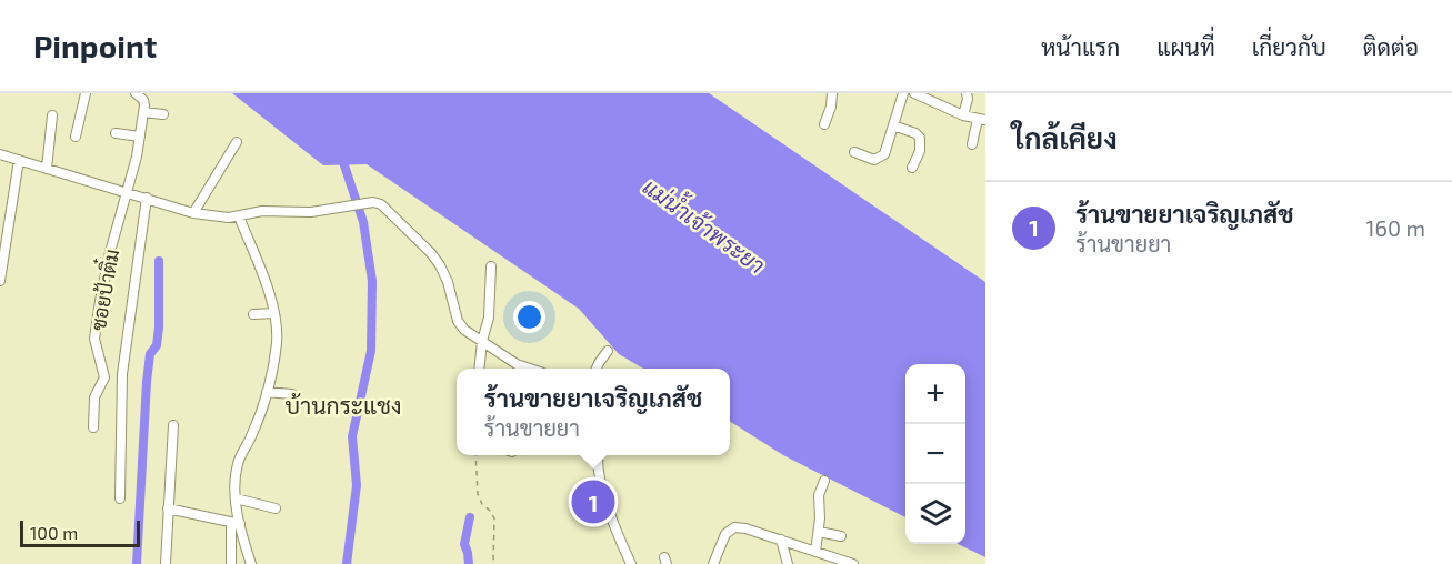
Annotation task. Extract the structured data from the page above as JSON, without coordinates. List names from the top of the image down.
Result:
{
  "streets": {
    "street": ["ซอยป้าติ๋ม"]
  },
  "districts": ["บ้านกระแชง"],
  "water": ["แม่น้ำเจ้าพระยา"],
  "scale_bar": "100 m",
  "page": {
    "header": "Pinpoint",
    "nav": [
      "หน้าแรก",
      "แผนที่",
      "เกี่ยวกับ",
      "ติดต่อ"
    ],
    "heading": "ใกล้เคียง",
    "list": [
      {
        "mark": "1",
        "name": "ร้านขายยาเจริญเภสัช",
        "note": "ร้านขายยา",
        "value": "160 m"
      }
    ],
    "map_buttons": ["+", "−"],
    "popup": ["ร้านขายยาเจริญเภสัช", "ร้านขายยา"],
    "pins": "1",
    "scale": "100 m"
  }
}
